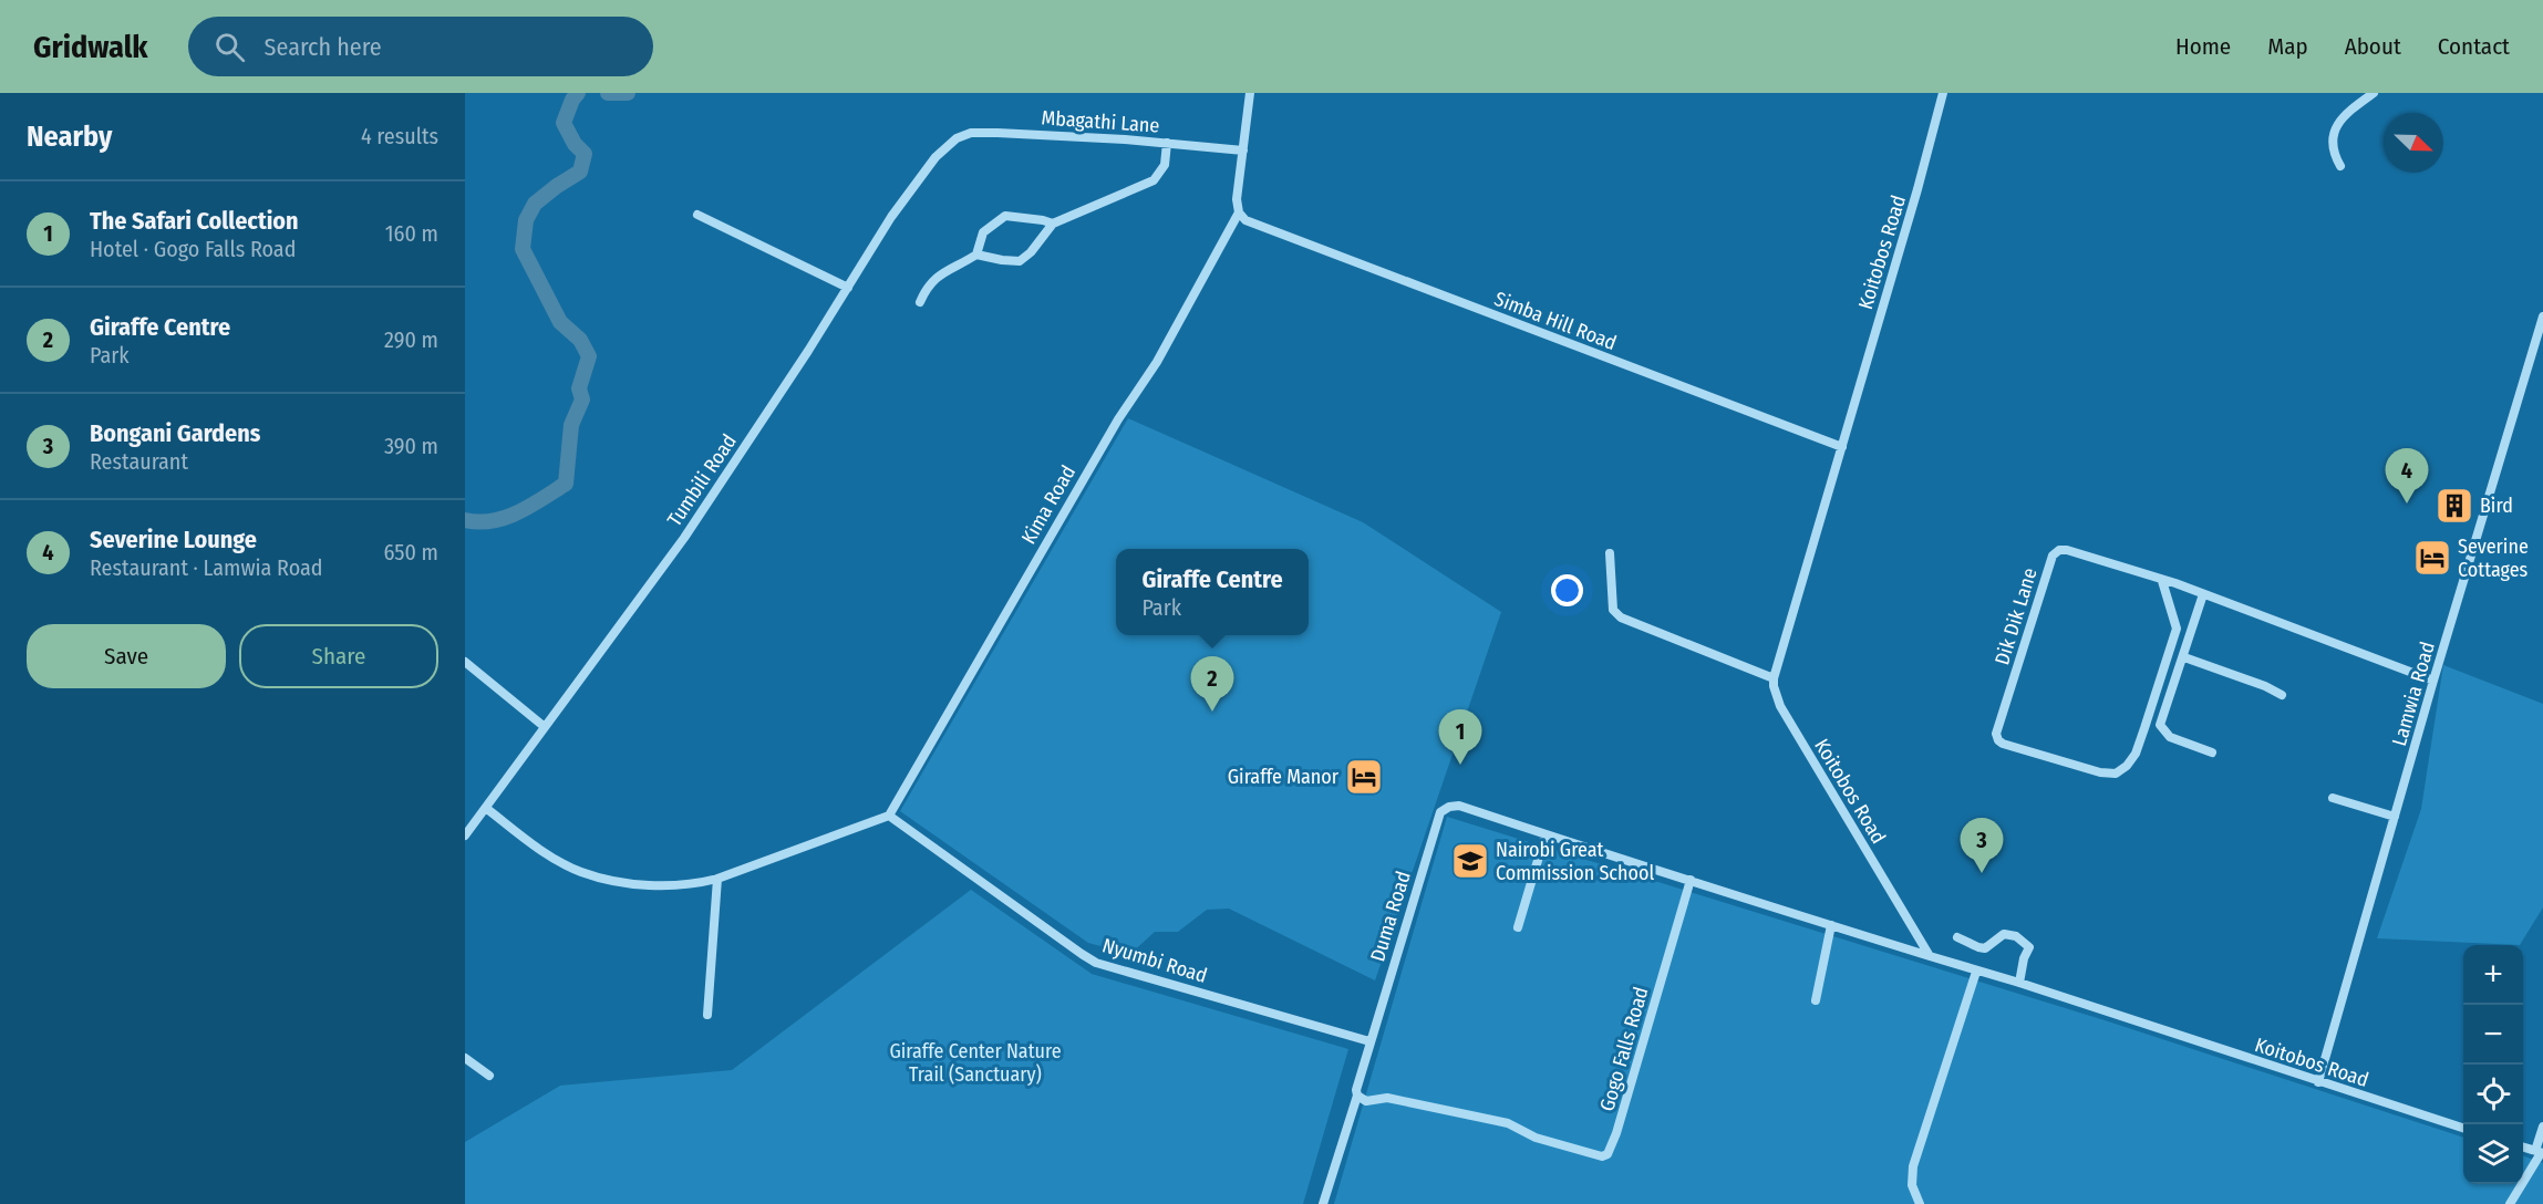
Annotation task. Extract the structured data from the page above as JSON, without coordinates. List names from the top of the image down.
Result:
{
  "streets": {
    "street": [
      "Mbagathi Lane",
      "Koitobos Road",
      "Simba Hill Road",
      "Tumbili Road",
      "Kima Road",
      "Dik Dik Lane",
      "Lamwia Road",
      "Duma Road",
      "Nyumbi Road",
      "Gogo Falls Road"
    ]
  },
  "crossings": [
    ["Mbagathi Lane", "Tumbili Road"],
    ["Koitobos Road", "Simba Hill Road"],
    ["Koitobos Road", "Lamwia Road"],
    ["Simba Hill Road", "Kima Road"],
    ["Kima Road", "Nyumbi Road"],
    ["Dik Dik Lane", "Lamwia Road"],
    ["Duma Road", "Nyumbi Road"],
    ["Duma Road", "Gogo Falls Road"]
  ],
  "parks": ["Giraffe Center Nature Trail (Sanctuary)"],
  "places": {
    "building": ["Bird"],
    "hotel": ["Severine Cottages", "Giraffe Manor"],
    "school or university": ["Nairobi Great Commission School"]
  },
  "north": "bottom right",
  "page": {
    "header": "Gridwalk",
    "search": "Search here",
    "nav": [
      "Home",
      "Map",
      "About",
      "Contact"
    ],
    "heading": ["Nearby", "4 results"],
    "list": [
      {
        "mark": "1",
        "name": "The Safari Collection",
        "note": "Hotel · Gogo Falls Road",
        "value": "160 m"
      },
      {
        "mark": "2",
        "name": "Giraffe Centre",
        "note": "Park",
        "value": "290 m"
      },
      {
        "mark": "3",
        "name": "Bongani Gardens",
        "note": "Restaurant",
        "value": "390 m"
      },
      {
        "mark": "4",
        "name": "Severine Lounge",
        "note": "Restaurant · Lamwia Road",
        "value": "650 m"
      }
    ],
    "pins": [
      "4",
      "2",
      "1",
      "3"
    ],
    "popup": ["Giraffe Centre", "Park"],
    "buttons": ["Save", "Share"],
    "map_buttons": ["+", "−"]
  }
}
